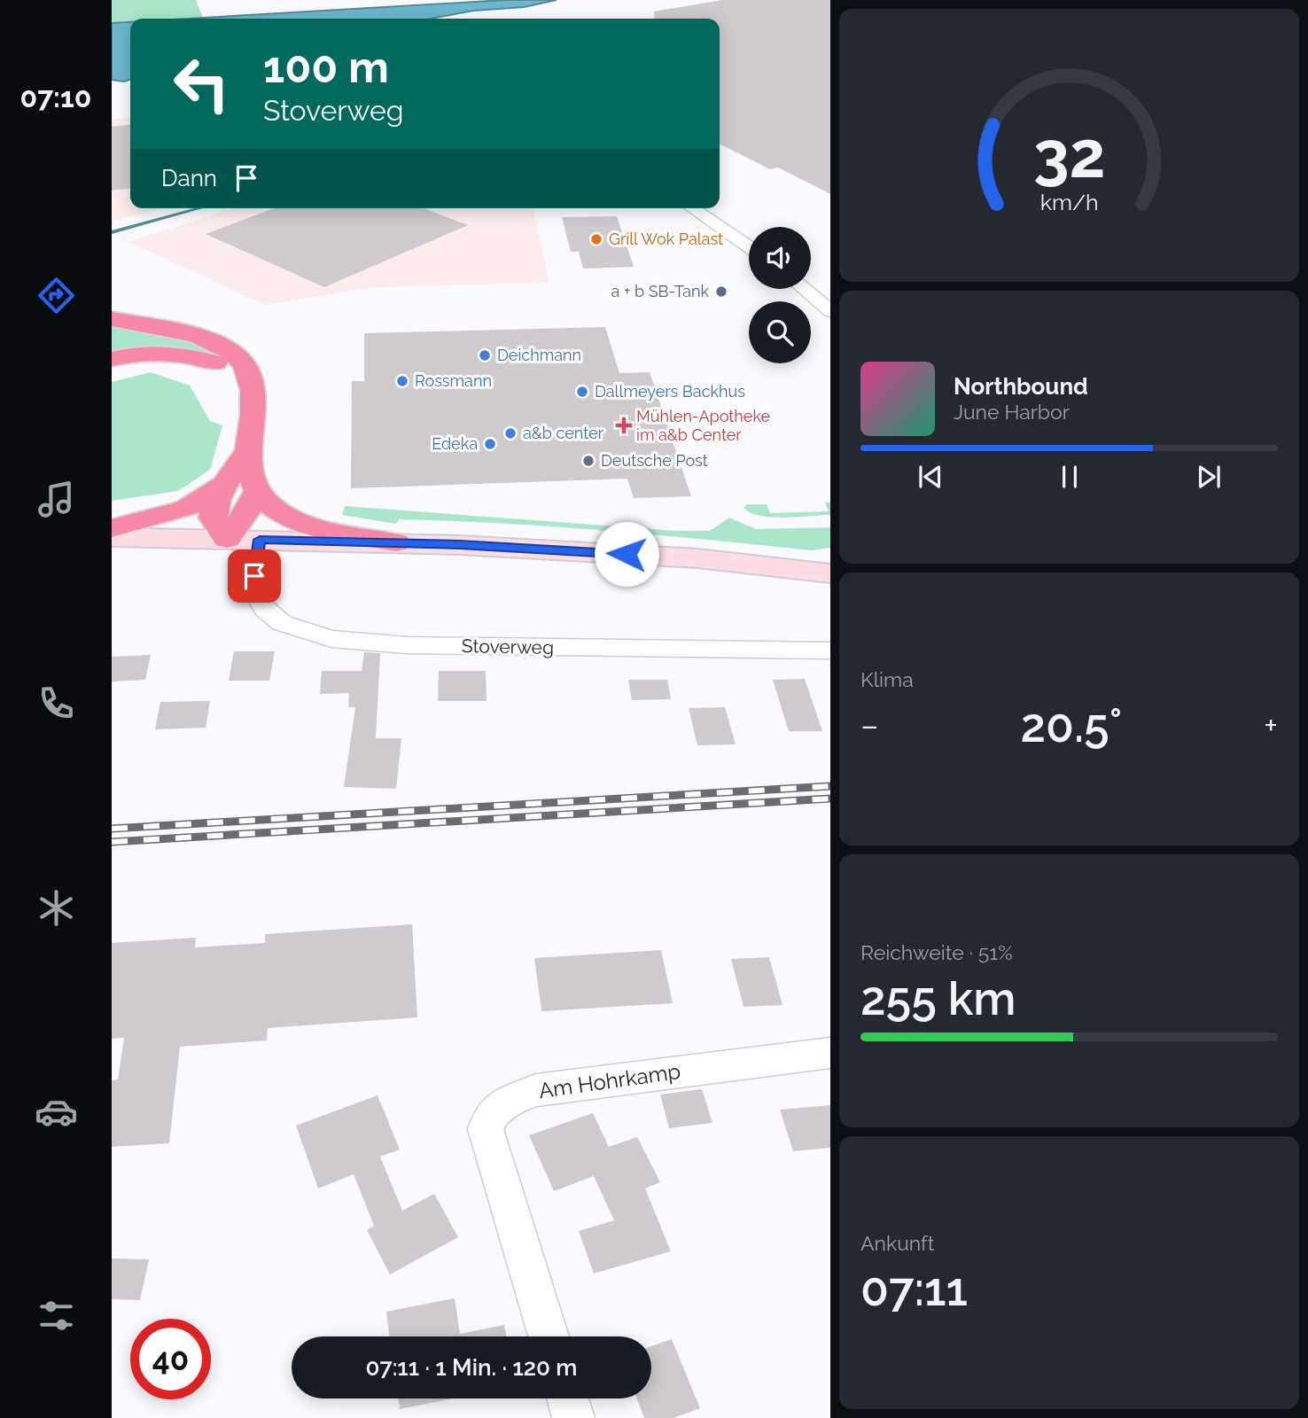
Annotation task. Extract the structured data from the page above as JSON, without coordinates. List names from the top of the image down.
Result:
{
  "streets": {
    "street": ["Stoverweg", "Am Hohrkamp"]
  },
  "places": {
    "other": [
      "Grill Wok Palast",
      "a + b SB-Tank",
      "Deichmann",
      "Rossmann",
      "Dallmeyers Backhus",
      "a&b center",
      "Edeka",
      "Deutsche Post"
    ],
    "health": ["Mühlen-Apotheke im a&b Center"]
  },
  "page": {
    "tabs": "07:10",
    "turn": ["100 m", "Stoverweg"],
    "then": "Dann",
    "song": ["Northbound", "June Harbor"],
    "tile": [
      "Klima",
      ["Reichweite · 51%", "255 km"],
      ["Ankunft", "07:11"]
    ],
    "heat": ["−", "20.5°", "+"],
    "limit": "40",
    "trip": "07:11 · 1 Min. · 120 m",
    "gauge": ["32", "km/h"]
  }
}
